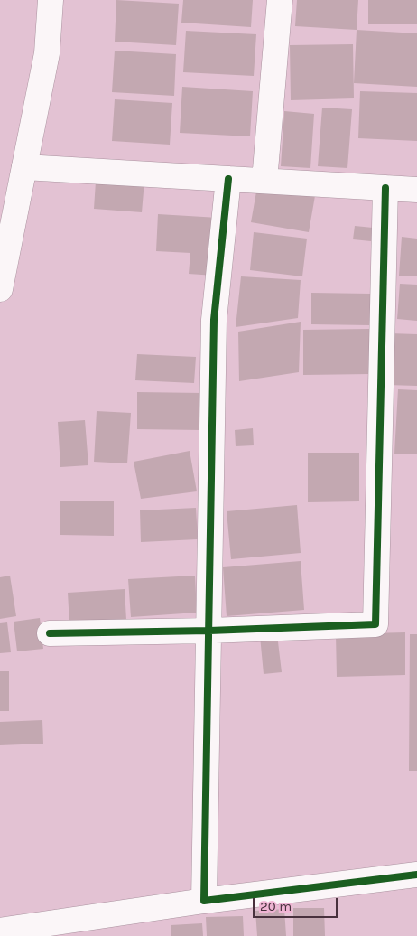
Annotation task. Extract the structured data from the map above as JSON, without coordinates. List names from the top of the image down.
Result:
{
  "scale_bar": "20 m"
}
